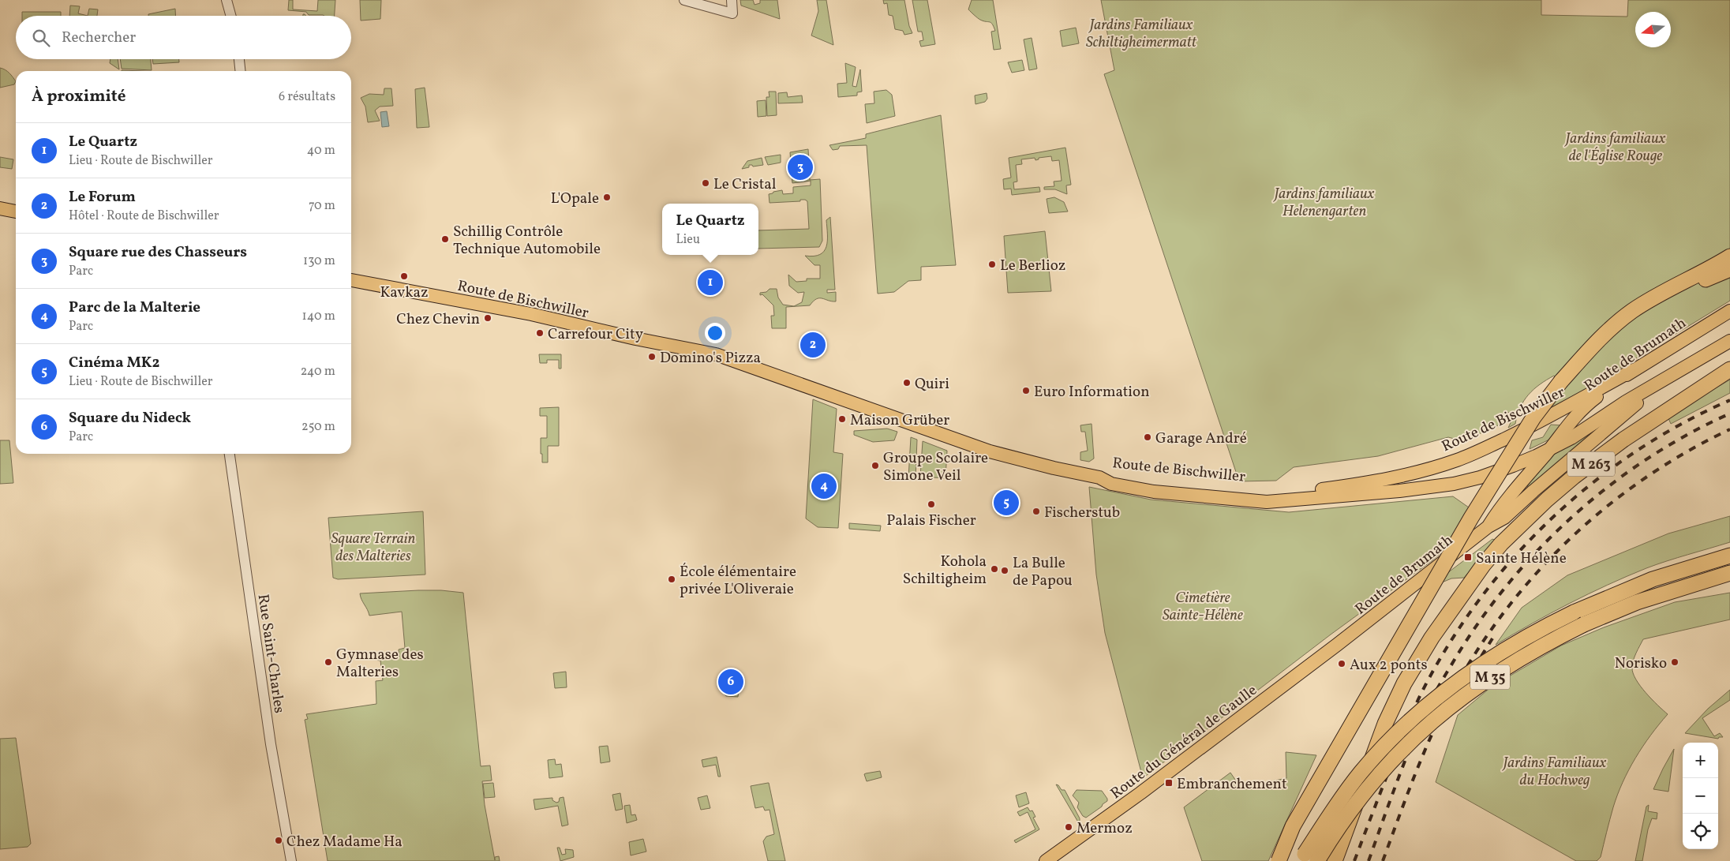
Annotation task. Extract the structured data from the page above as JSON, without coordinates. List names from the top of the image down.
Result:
{
  "streets": {
    "highway": ["M 263", "M 35"],
    "main road": ["Route de Bischwiller", "Route de Brumath", "Route du Général de Gaulle"],
    "street": ["Rue Saint-Charles"]
  },
  "crossings": [
    ["Route de Bischwiller", "Route de Brumath"],
    ["Route de Brumath", "Route du Général de Gaulle"]
  ],
  "parks": [
    "Jardins Familiaux Schiltigheimermatt",
    "Jardins familiaux de l'Église Rouge",
    "Jardins familiaux Helenengarten",
    "Square Terrain des Malteries",
    "Cimetière Sainte-Hélène",
    "Jardins Familiaux du Hochweg"
  ],
  "places": {
    "other": [
      "Le Cristal",
      "L'Opale",
      "Schillig Contrôle Technique Automobile",
      "Le Berlioz",
      "Kavkaz",
      "Chez Chevin",
      "Carrefour City",
      "Domino's Pizza",
      "Quiri",
      "Euro Information",
      "Maison Grüber",
      "Garage André",
      "Groupe Scolaire Simone Veil",
      "Palais Fischer",
      "Fischerstub",
      "Kohola Schiltigheim",
      "La Bulle de Papou",
      "École élémentaire privée L'Oliveraie",
      "Gymnase des Malteries",
      "Norisko",
      "Aux 2 ponts",
      "Mermoz",
      "Chez Madame Ha"
    ],
    "transit": ["Sainte Hélène", "Embranchement"]
  },
  "north": "left",
  "page": {
    "search": "Rechercher",
    "heading": ["À proximité", "6 résultats"],
    "list": [
      {
        "mark": "1",
        "name": "Le Quartz",
        "note": "Lieu · Route de Bischwiller",
        "value": "40 m"
      },
      {
        "mark": "2",
        "name": "Le Forum",
        "note": "Hôtel · Route de Bischwiller",
        "value": "70 m"
      },
      {
        "mark": "3",
        "name": "Square rue des Chasseurs",
        "note": "Parc",
        "value": "130 m"
      },
      {
        "mark": "4",
        "name": "Parc de la Malterie",
        "note": "Parc",
        "value": "140 m"
      },
      {
        "mark": "5",
        "name": "Cinéma MK2",
        "note": "Lieu · Route de Bischwiller",
        "value": "240 m"
      },
      {
        "mark": "6",
        "name": "Square du Nideck",
        "note": "Parc",
        "value": "250 m"
      }
    ],
    "pins": [
      "3",
      "1",
      "2",
      "4",
      "5",
      "6"
    ],
    "popup": ["Le Quartz", "Lieu"],
    "map_buttons": ["+", "−"]
  }
}
